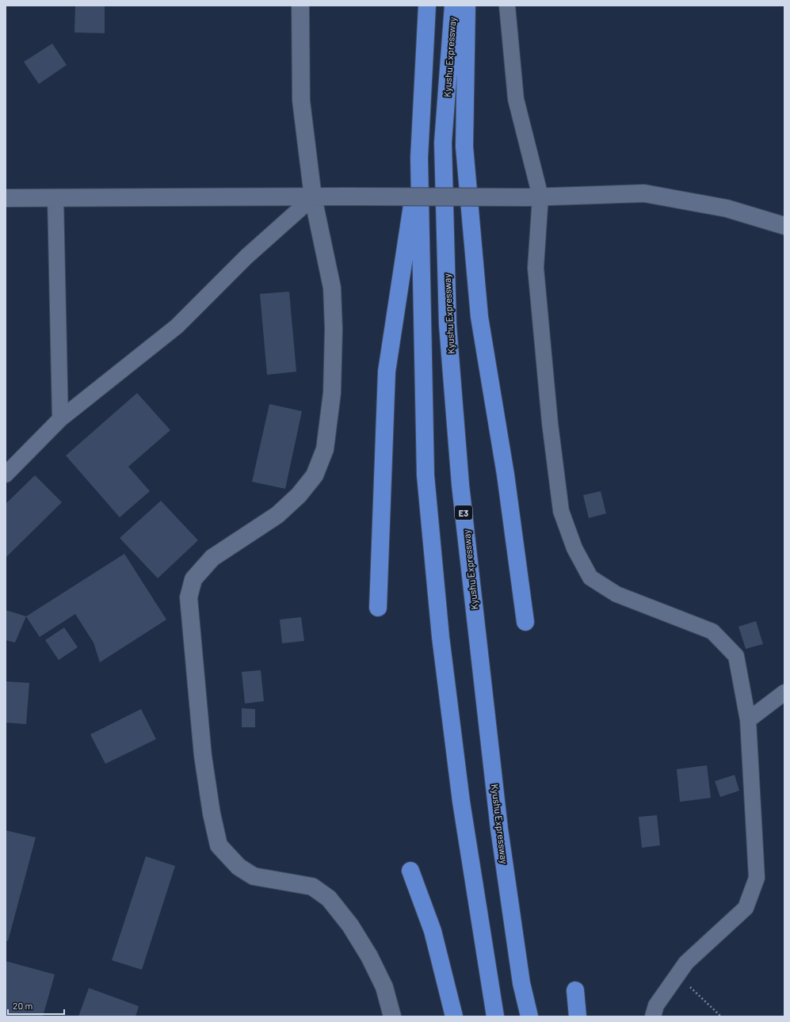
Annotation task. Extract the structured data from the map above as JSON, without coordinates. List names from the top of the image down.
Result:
{
  "streets": {
    "highway": ["Kyushu Expressway", "E3"]
  },
  "scale_bar": "20 m"
}
